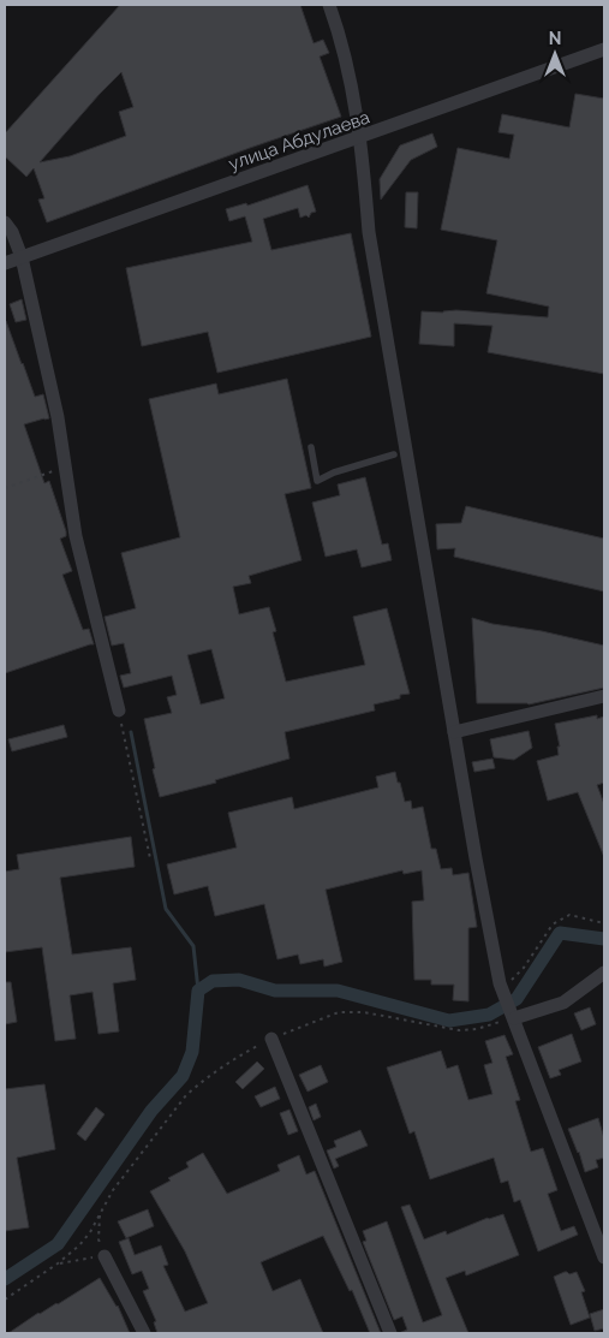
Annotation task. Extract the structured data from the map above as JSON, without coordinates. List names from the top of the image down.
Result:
{
  "streets": {
    "street": ["улица Абдулаева"]
  },
  "north": "top"
}
